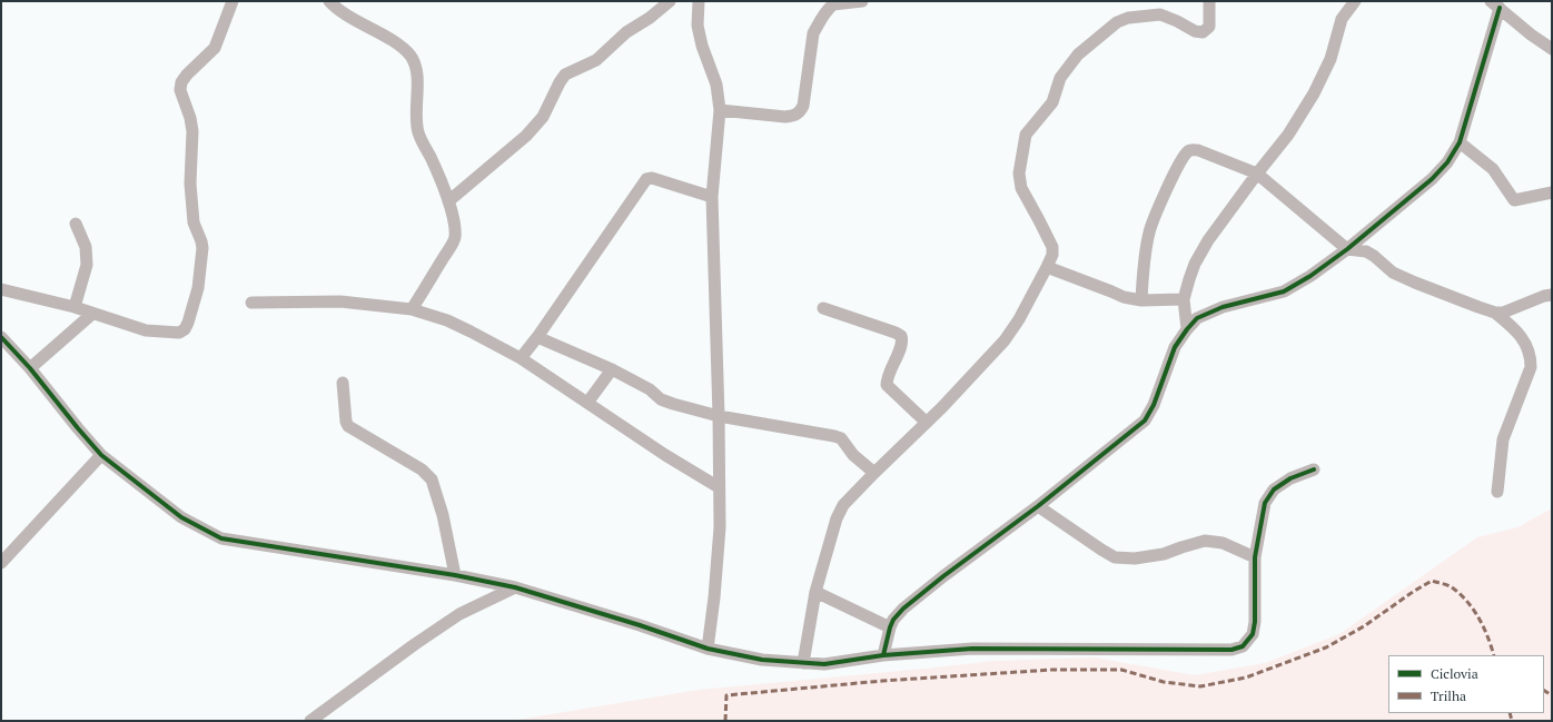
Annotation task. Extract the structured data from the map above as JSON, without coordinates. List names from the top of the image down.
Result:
{
  "legend": ["Ciclovia", "Trilha"]
}
